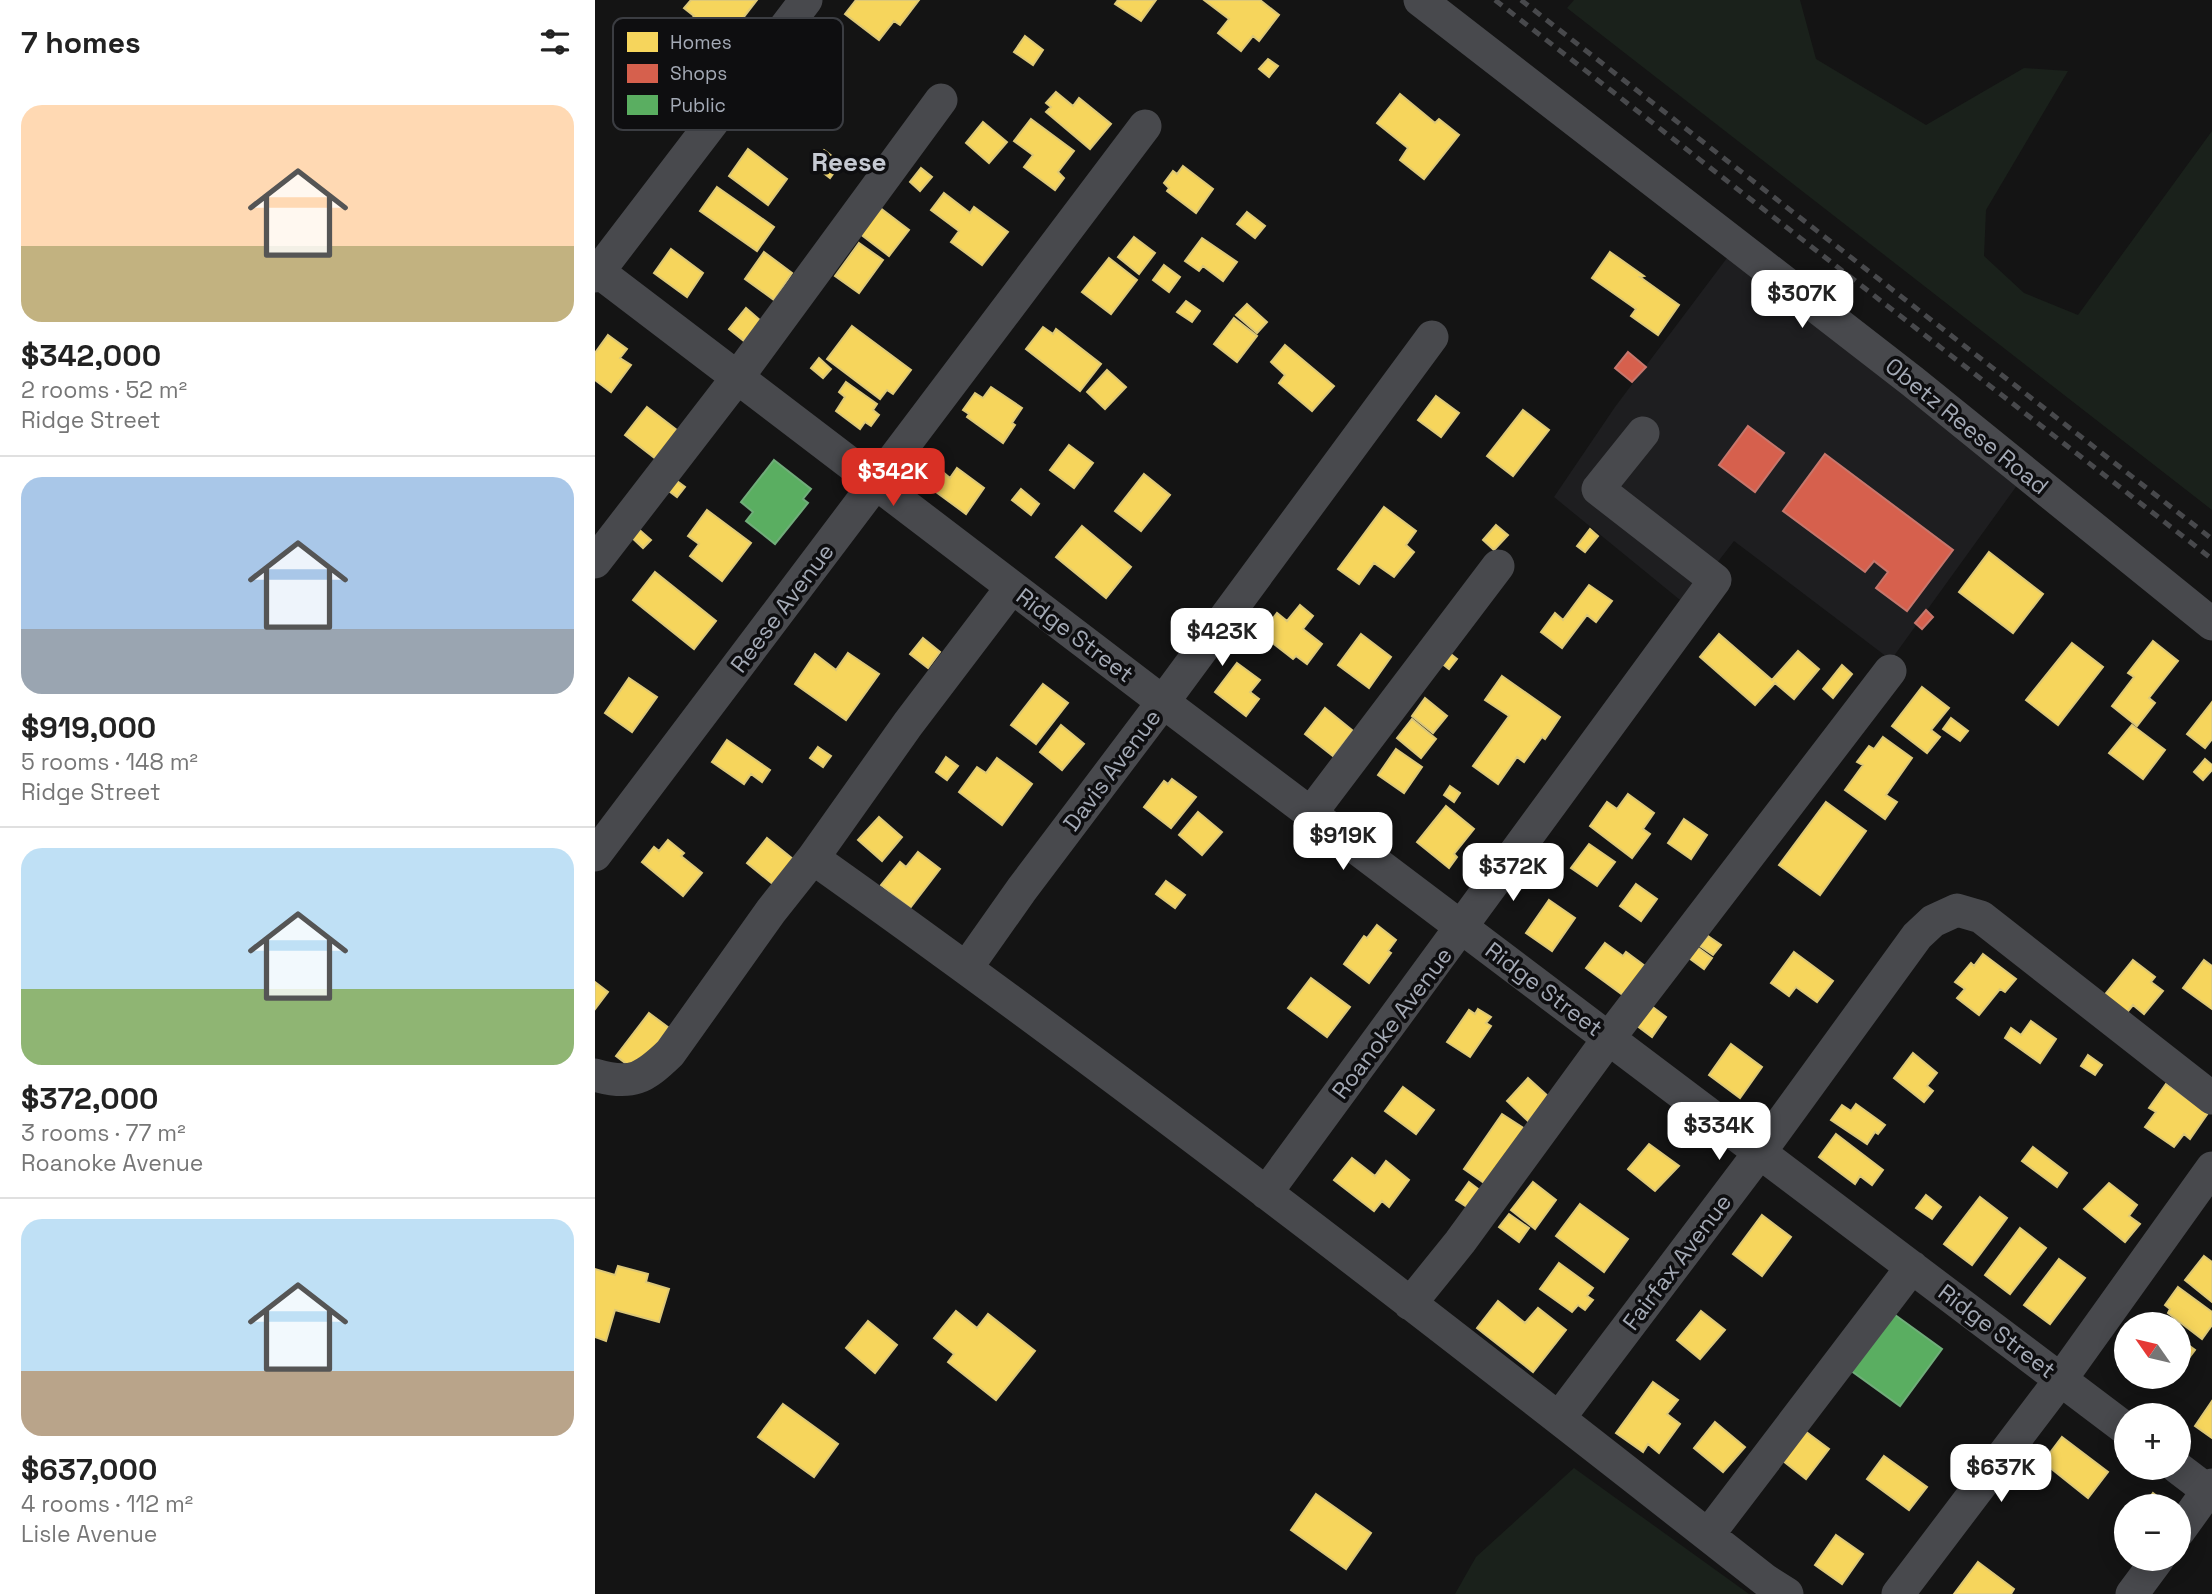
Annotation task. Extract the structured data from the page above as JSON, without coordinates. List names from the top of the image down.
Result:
{
  "streets": {
    "street": [
      "Obetz Reese Road",
      "Reese Avenue",
      "Ridge Street",
      "Davis Avenue",
      "Roanoke Avenue",
      "Fairfax Avenue"
    ]
  },
  "crossings": [
    ["Reese Avenue", "Ridge Street"],
    ["Ridge Street", "Davis Avenue"],
    ["Ridge Street", "Roanoke Avenue"],
    ["Ridge Street", "Fairfax Avenue"]
  ],
  "districts": ["Reese"],
  "legend": ["Homes", "Shops", "Public"],
  "north": "top left",
  "page": {
    "heading": "7 homes",
    "list": [
      {
        "name": "$342,000",
        "note": "2 rooms · 52 m² · Ridge Street"
      },
      {
        "name": "$919,000",
        "note": "5 rooms · 148 m² · Ridge Street"
      },
      {
        "name": "$372,000",
        "note": "3 rooms · 77 m² · Roanoke Avenue"
      },
      {
        "name": "$637,000",
        "note": "4 rooms · 112 m² · Lisle Avenue"
      }
    ],
    "price": [
      "$307K",
      "$342K",
      "$423K",
      "$919K",
      "$372K",
      "$334K",
      "$637K"
    ],
    "map_buttons": ["+", "−"]
  }
}
